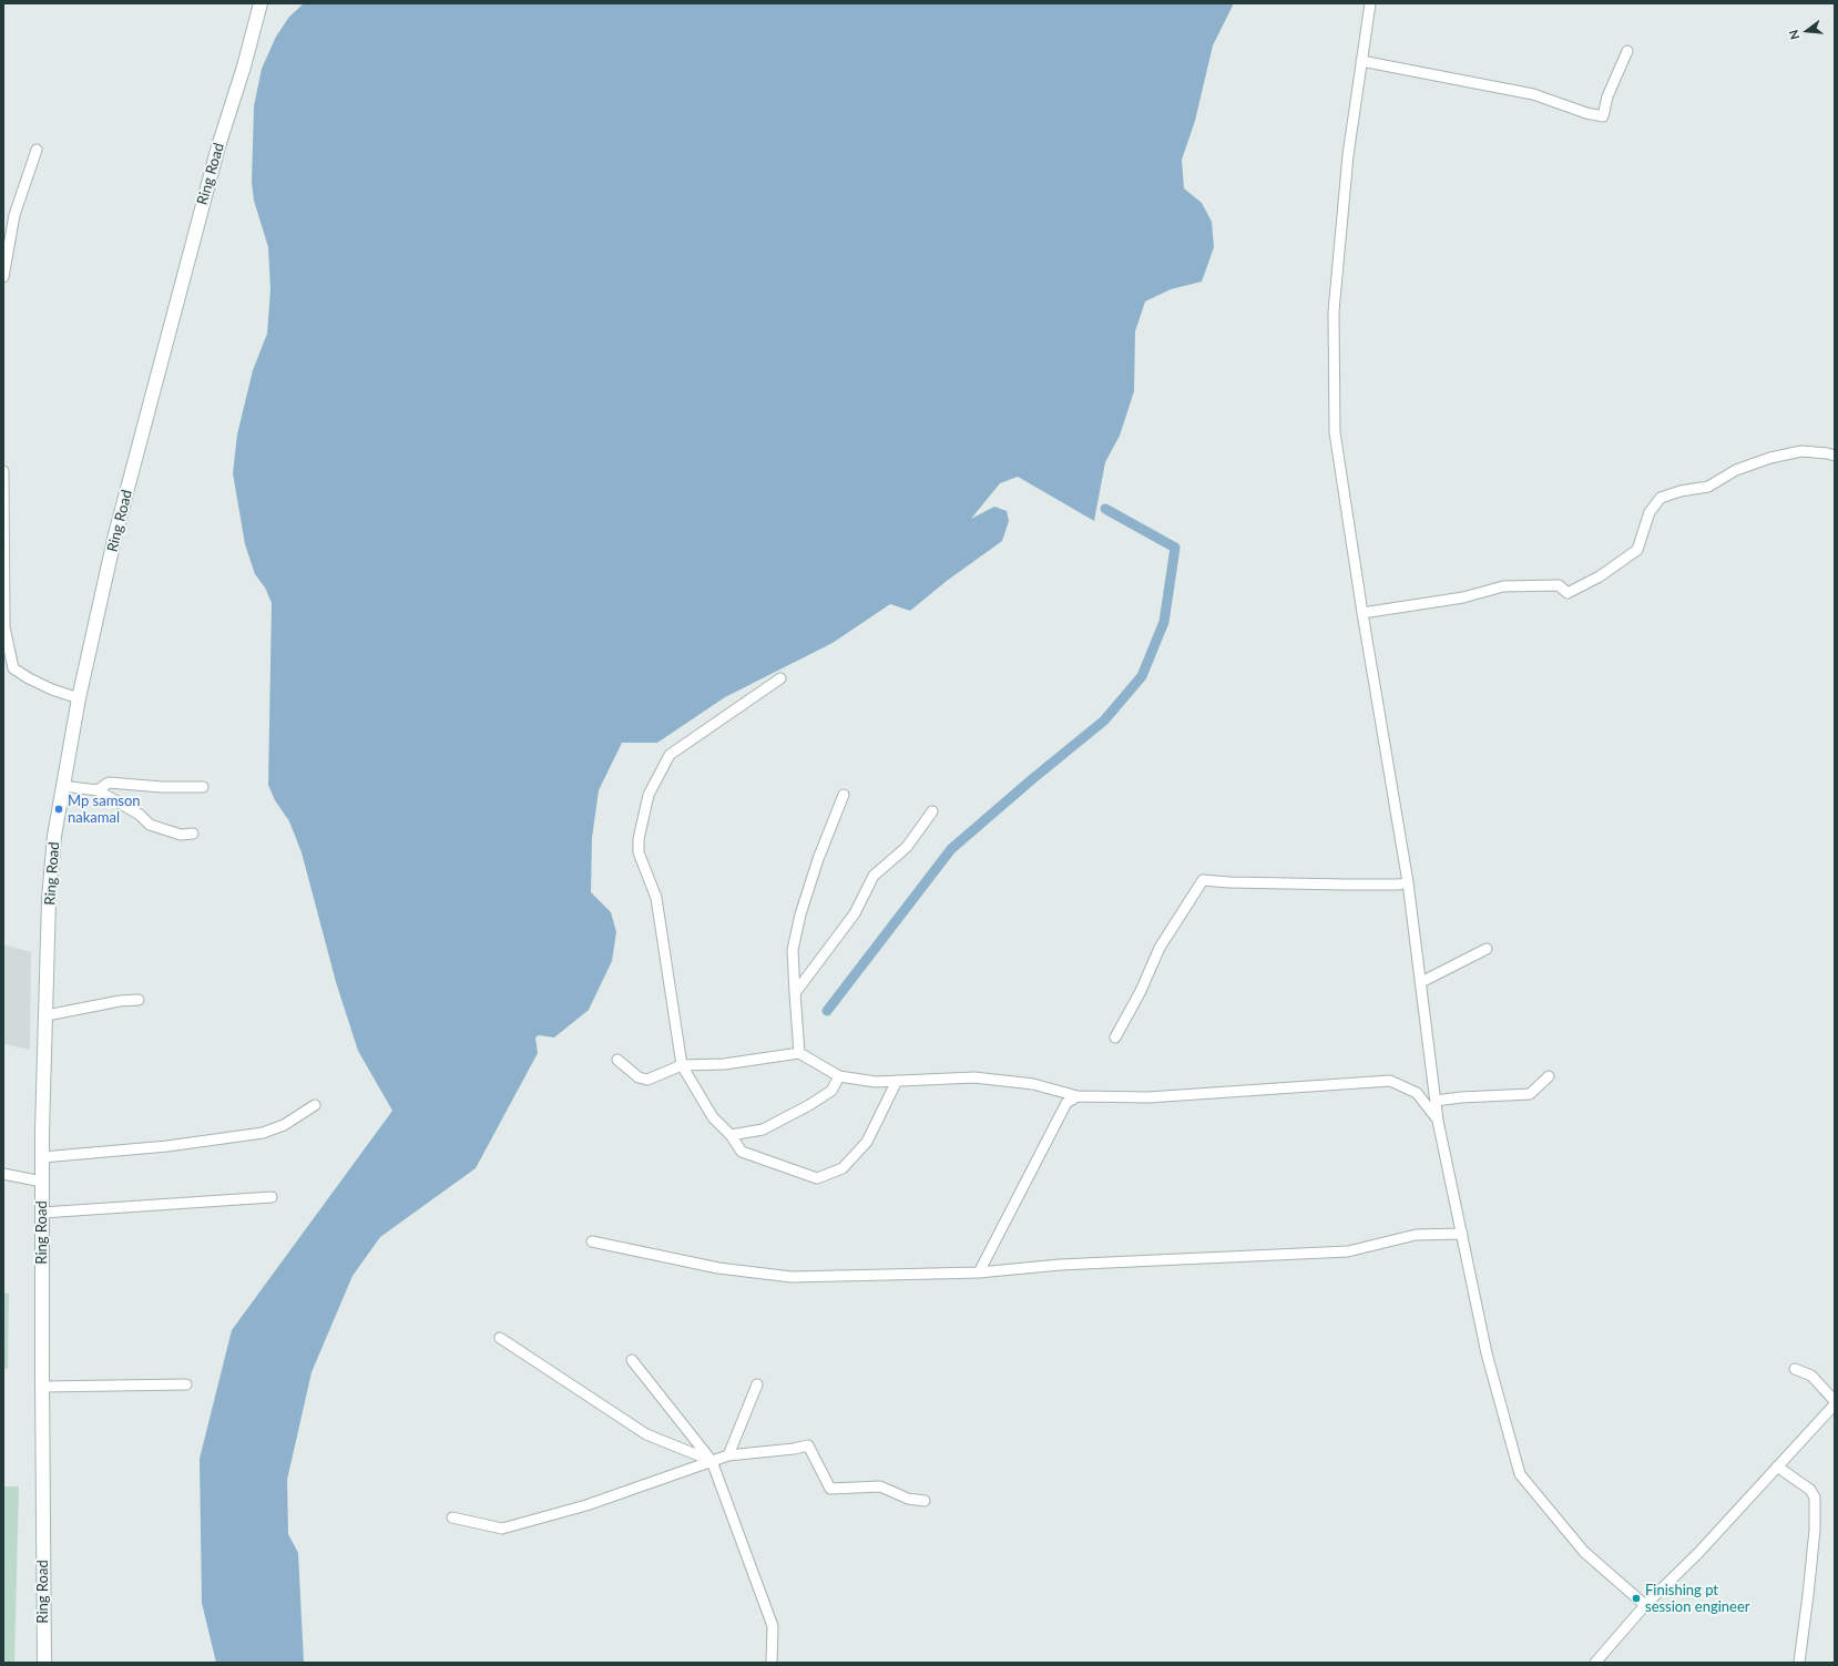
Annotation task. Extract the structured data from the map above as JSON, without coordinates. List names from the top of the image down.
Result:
{
  "streets": {
    "main road": ["Ring Road"]
  },
  "places": ["Mp samson nakamal", "Finishing pt session engineer"],
  "north": "left"
}
